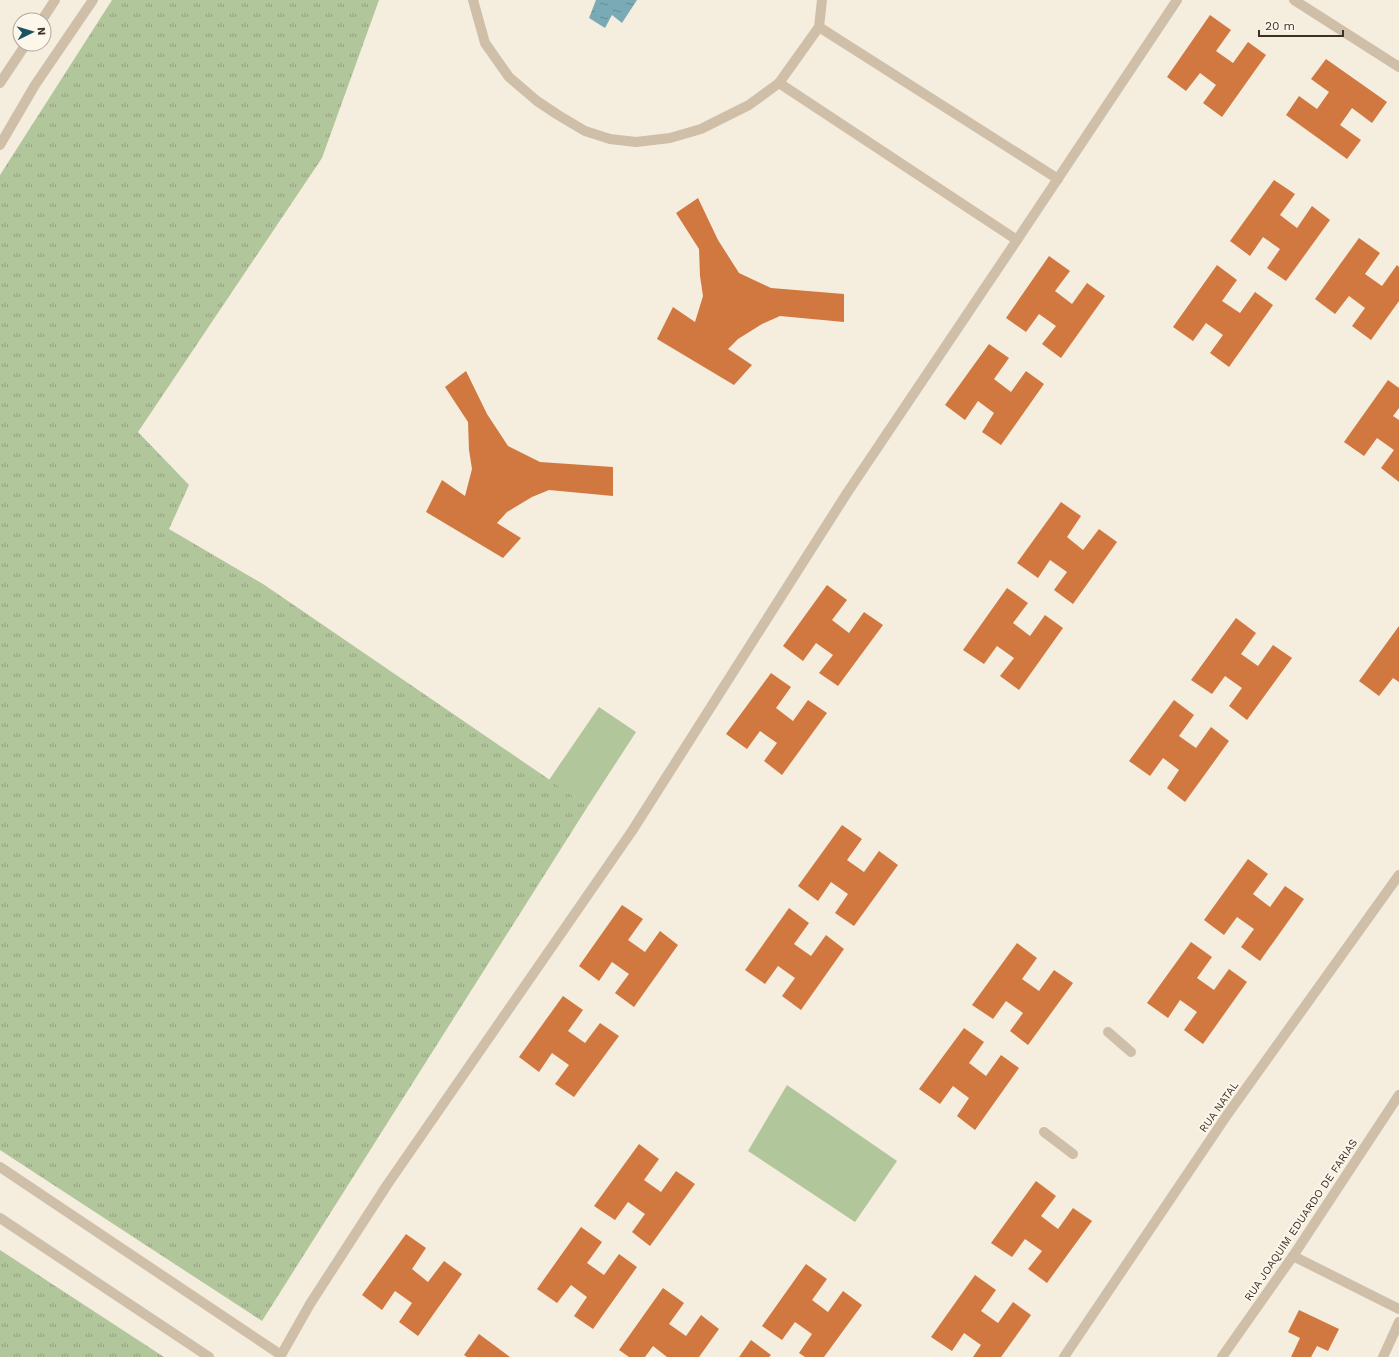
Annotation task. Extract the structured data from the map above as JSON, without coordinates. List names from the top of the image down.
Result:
{
  "streets": {
    "street": ["RUA NATAL", "RUA JOAQUIM EDUARDO DE FARIAS"]
  },
  "scale_bar": "20 m",
  "north": "right"
}
